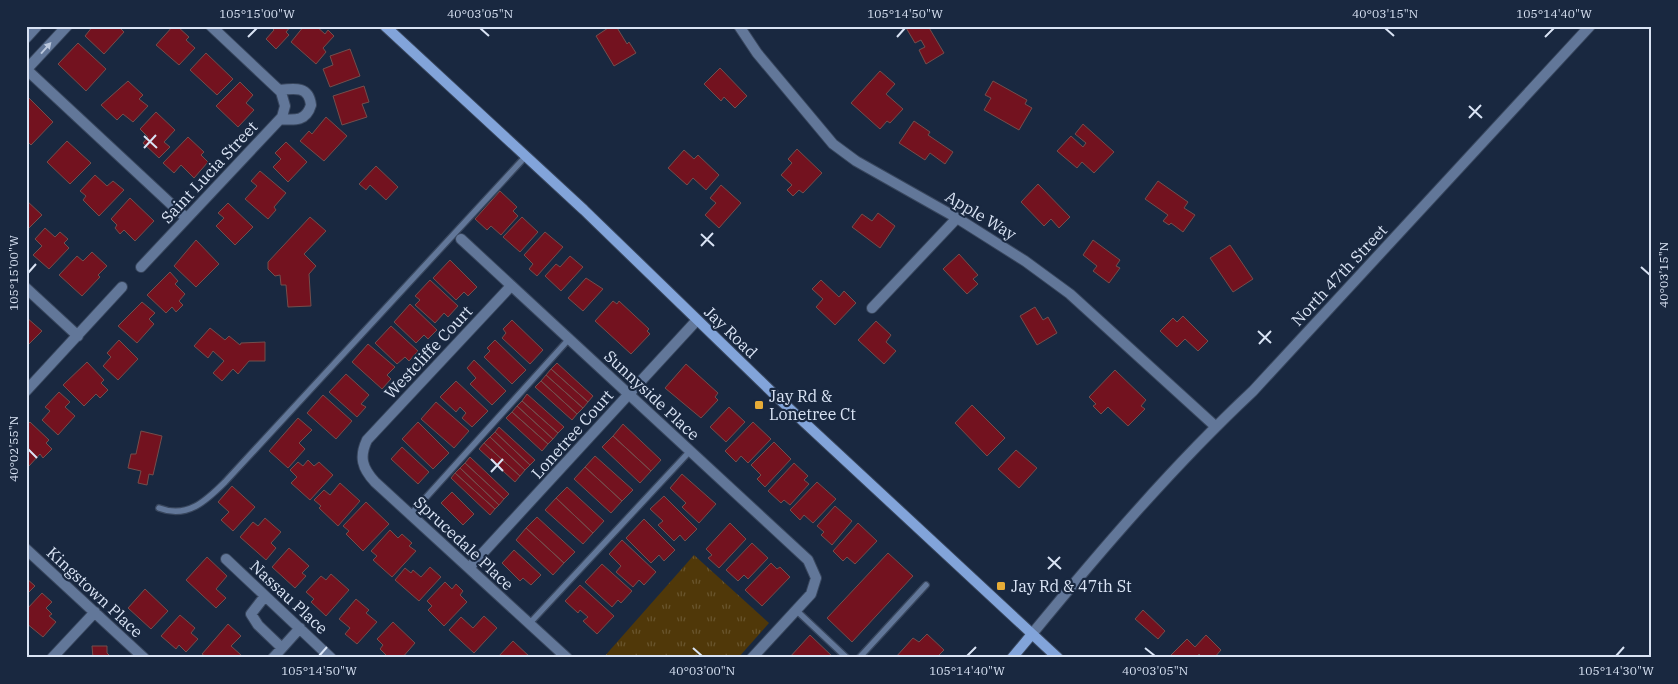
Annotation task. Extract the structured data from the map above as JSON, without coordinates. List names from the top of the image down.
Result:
{
  "streets": {
    "street": [
      "Saint Lucia Street",
      "Apple Way",
      "North 47th Street",
      "Jay Road",
      "Westcliffe Court",
      "Sunnyside Place",
      "Lonetree Court",
      "Sprucedale Place",
      "Kingstown Place",
      "Nassau Place"
    ]
  },
  "crossings": [
    ["Apple Way", "North 47th Street"],
    ["North 47th Street", "Jay Road"],
    ["Jay Road", "Lonetree Court"],
    ["Westcliffe Court", "Sunnyside Place"],
    ["Westcliffe Court", "Sprucedale Place"],
    ["Sunnyside Place", "Lonetree Court"],
    ["Lonetree Court", "Sprucedale Place"]
  ],
  "places": {
    "transit": ["Jay Rd & Lonetree Ct", "Jay Rd & 47th St"]
  },
  "coordinates": [
    "105°15'00\"W",
    "40°03'05\"N",
    "105°14'50\"W",
    "40°03'15\"N",
    "105°14'40\"W",
    "40°02'55\"N",
    "40°03'00\"N",
    "105°14'30\"W"
  ]
}
